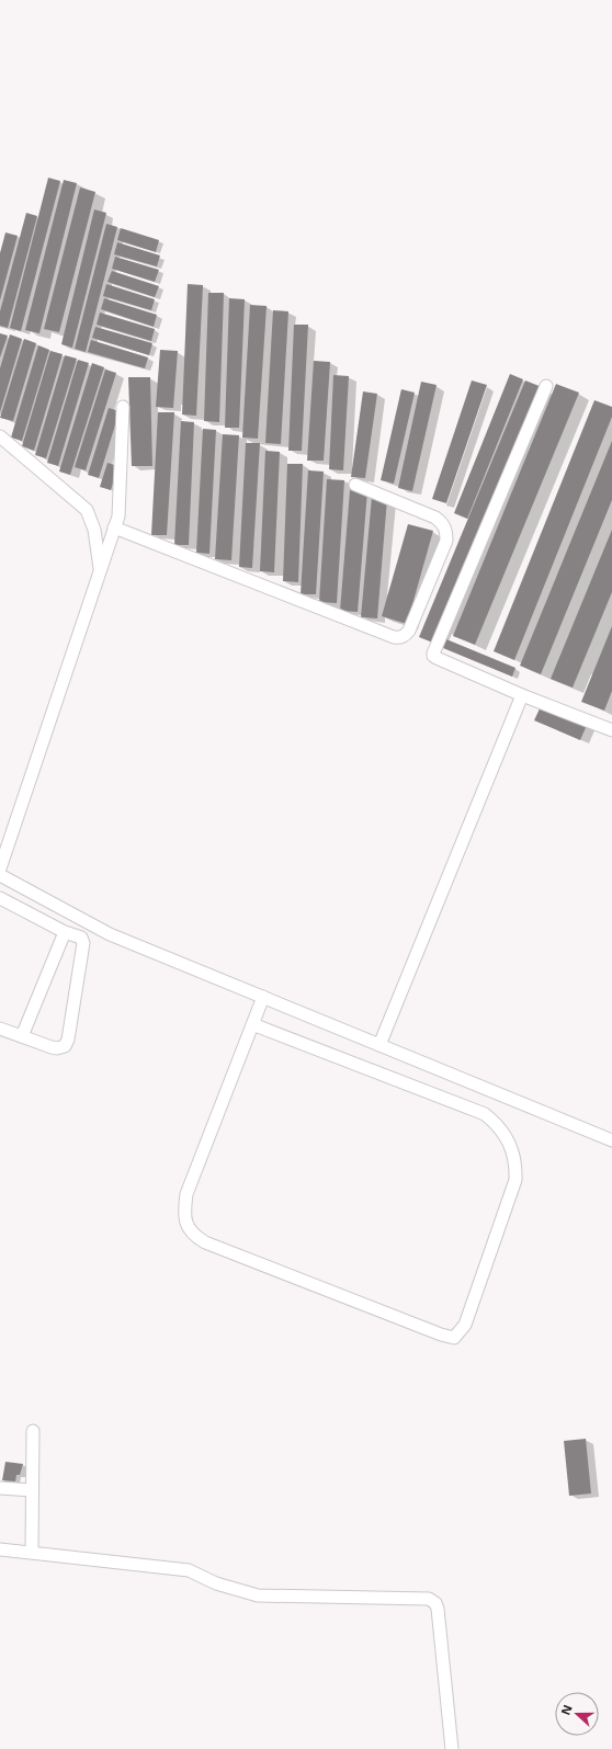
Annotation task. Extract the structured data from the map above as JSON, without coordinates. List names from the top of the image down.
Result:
{
  "north": "left"
}
